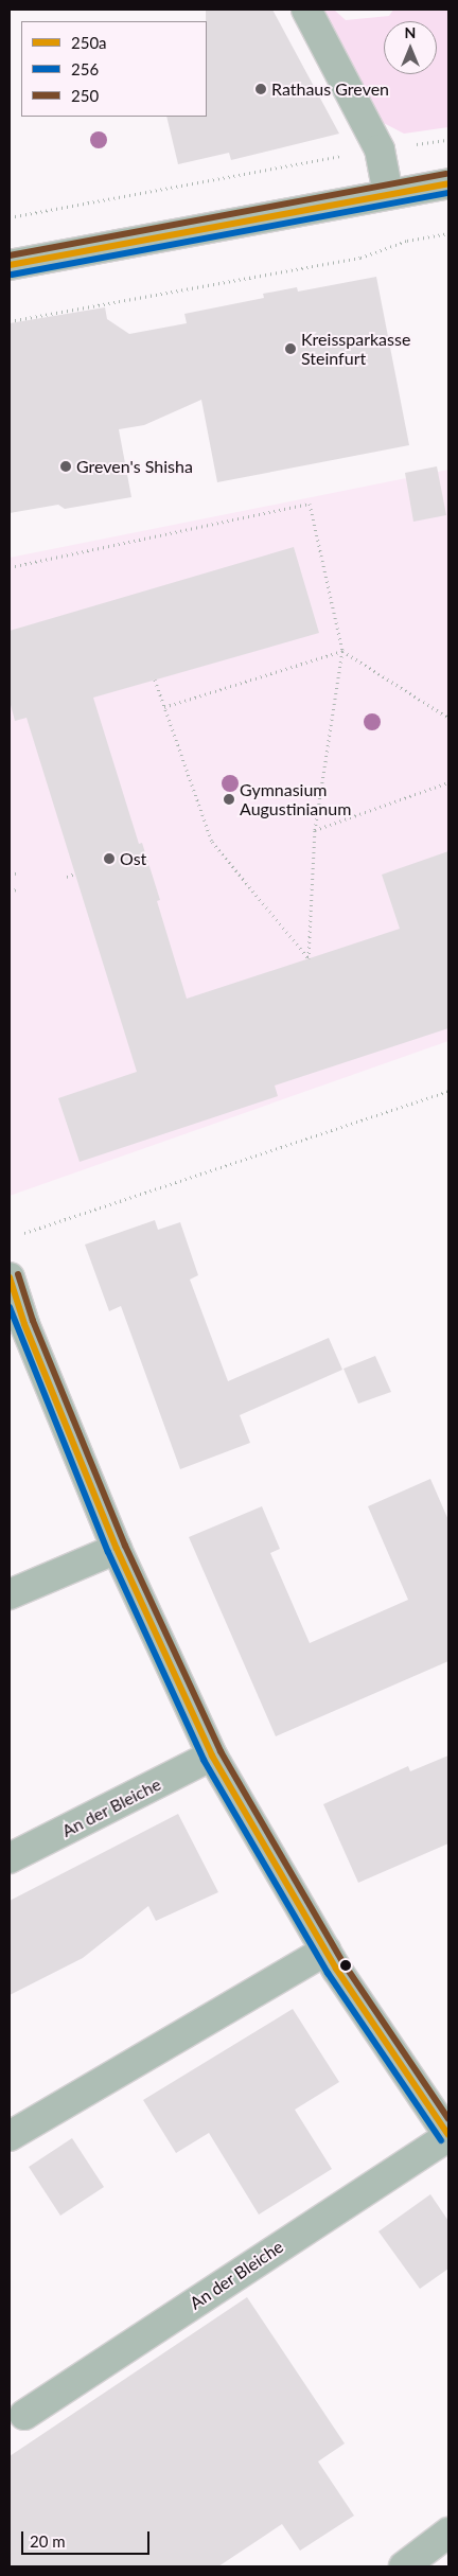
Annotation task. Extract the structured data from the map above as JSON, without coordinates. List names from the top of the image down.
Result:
{
  "streets": {
    "street": ["An der Bleiche"]
  },
  "places": [
    "Rathaus Greven",
    "Kreissparkasse Steinfurt",
    "Greven's Shisha",
    "Gymnasium Augustinianum",
    "Ost"
  ],
  "lines": ["transit line 250", "transit line 250a", "transit line 256"],
  "legend": ["250a", "256", "250"],
  "scale_bar": "20 m",
  "north": "top"
}
